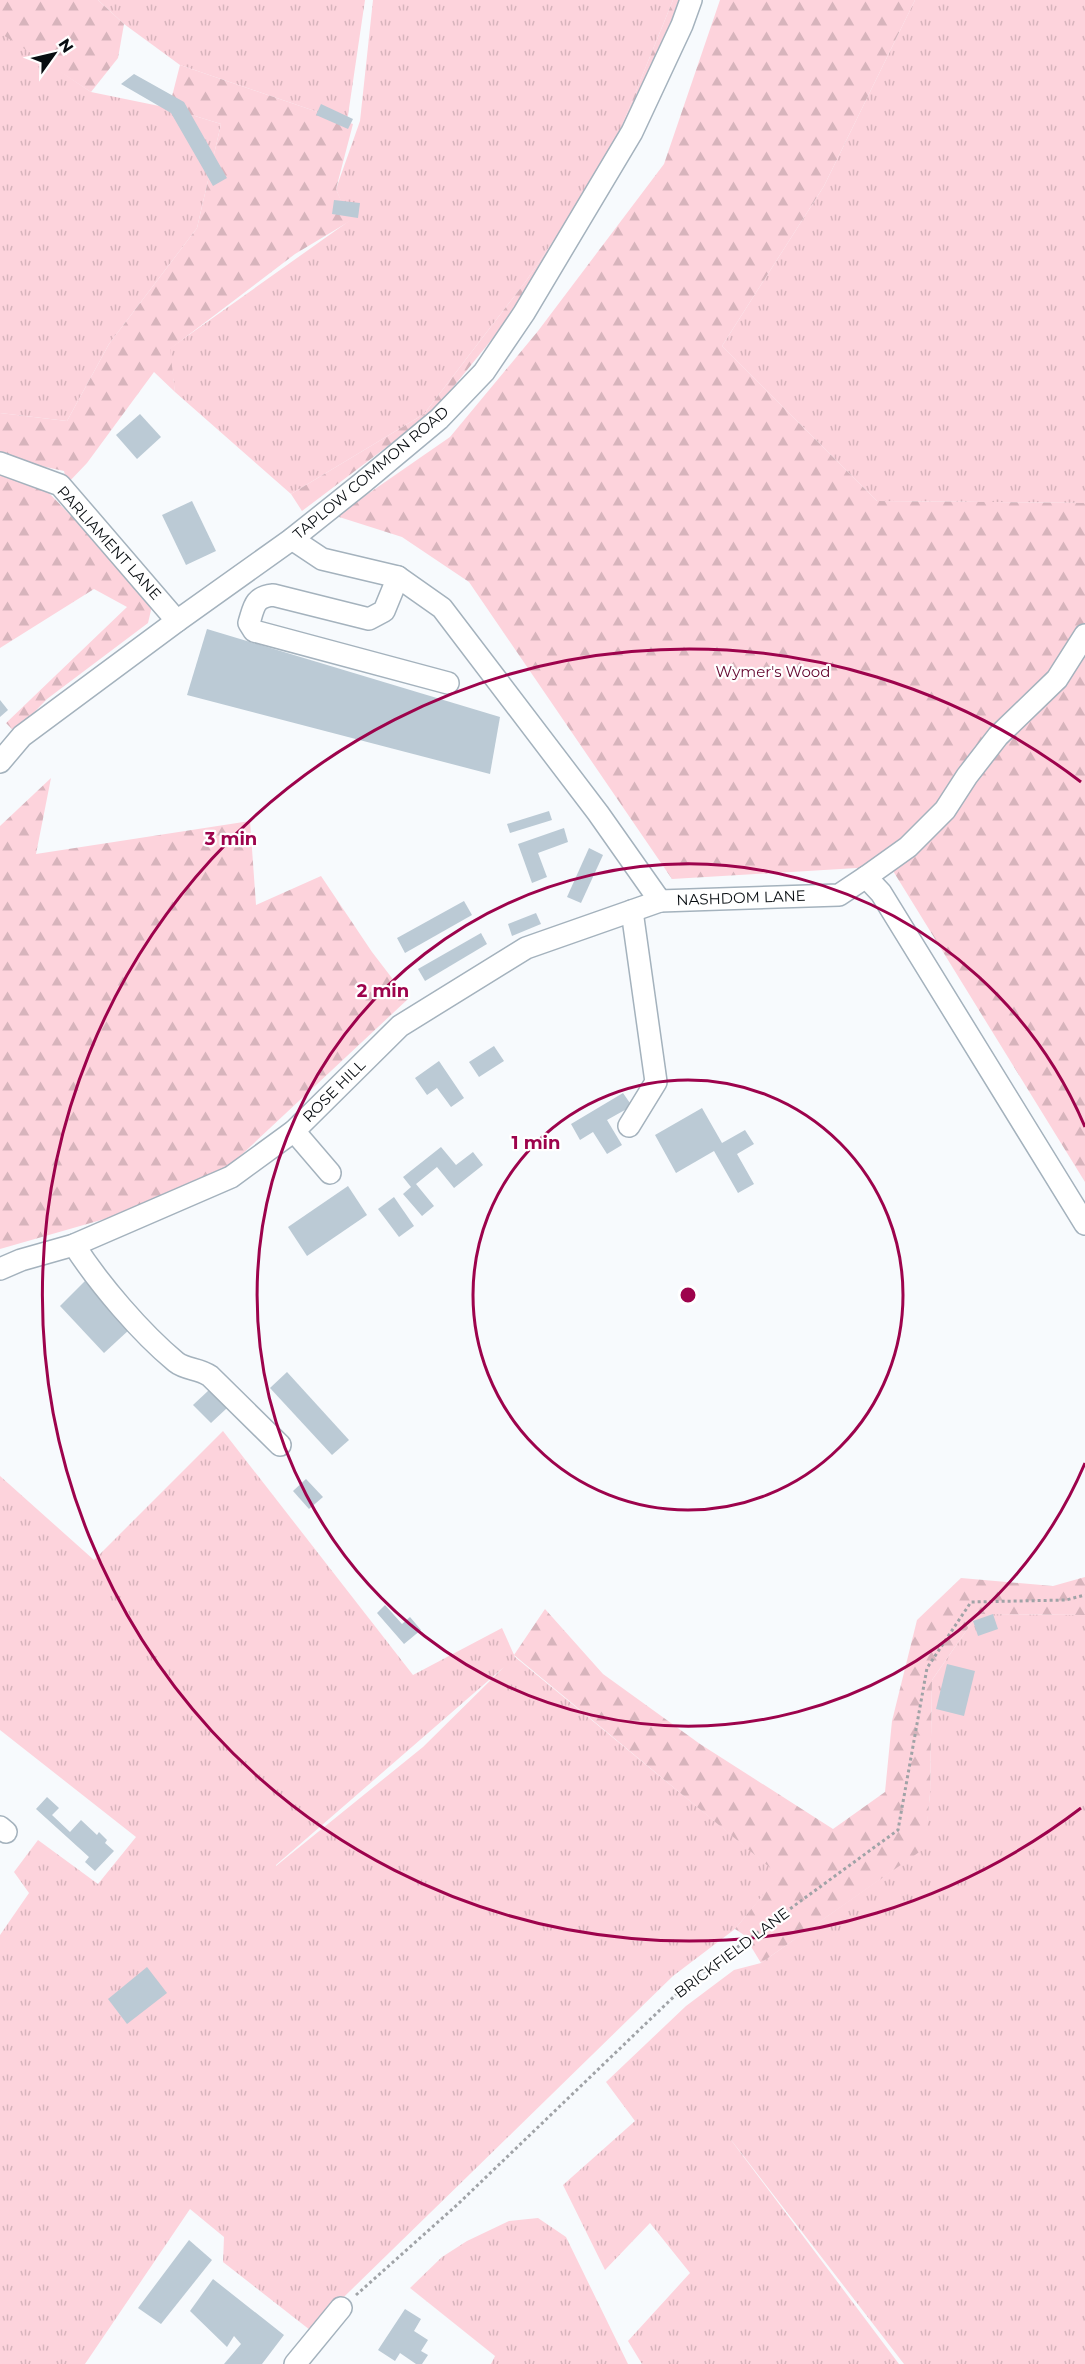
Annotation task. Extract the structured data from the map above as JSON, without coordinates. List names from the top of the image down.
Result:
{
  "streets": {
    "street": [
      "TAPLOW COMMON ROAD",
      "PARLIAMENT LANE",
      "NASHDOM LANE",
      "ROSE HILL"
    ],
    "path": ["BRICKFIELD LANE"]
  },
  "crossings": [
    ["TAPLOW COMMON ROAD", "PARLIAMENT LANE"],
    ["TAPLOW COMMON ROAD", "NASHDOM LANE"],
    ["NASHDOM LANE", "ROSE HILL"]
  ],
  "parks": ["Wymer's Wood"],
  "north": "top right",
  "rings": ["3 min", "2 min", "1 min"]
}
